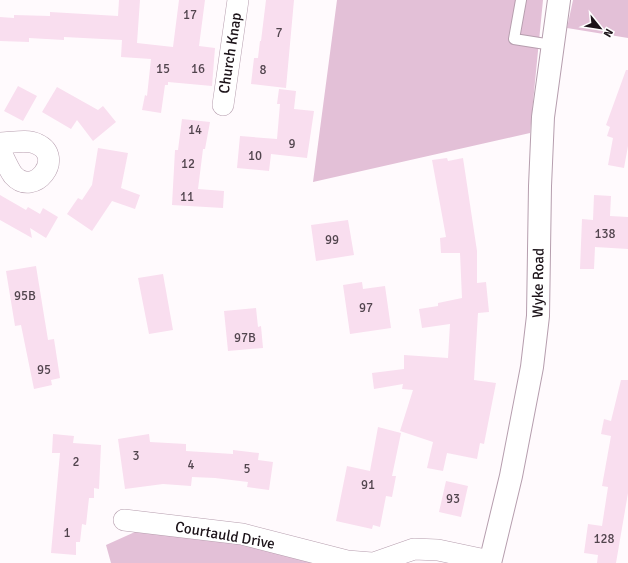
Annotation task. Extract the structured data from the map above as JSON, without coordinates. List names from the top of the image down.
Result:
{
  "streets": {
    "main road": ["Wyke Road"],
    "street": ["Church Knap", "Courtauld Drive"]
  },
  "crossings": [
    ["Wyke Road", "Courtauld Drive"]
  ],
  "house_numbers": [
    "17",
    "7",
    "15",
    "16",
    "8",
    "14",
    "9",
    "10",
    "12",
    "11",
    "138",
    "99",
    "95B",
    "97",
    "97B",
    "95",
    "3",
    "2",
    "4",
    "5",
    "91",
    "93",
    "1",
    "128"
  ],
  "north": "bottom right"
}
